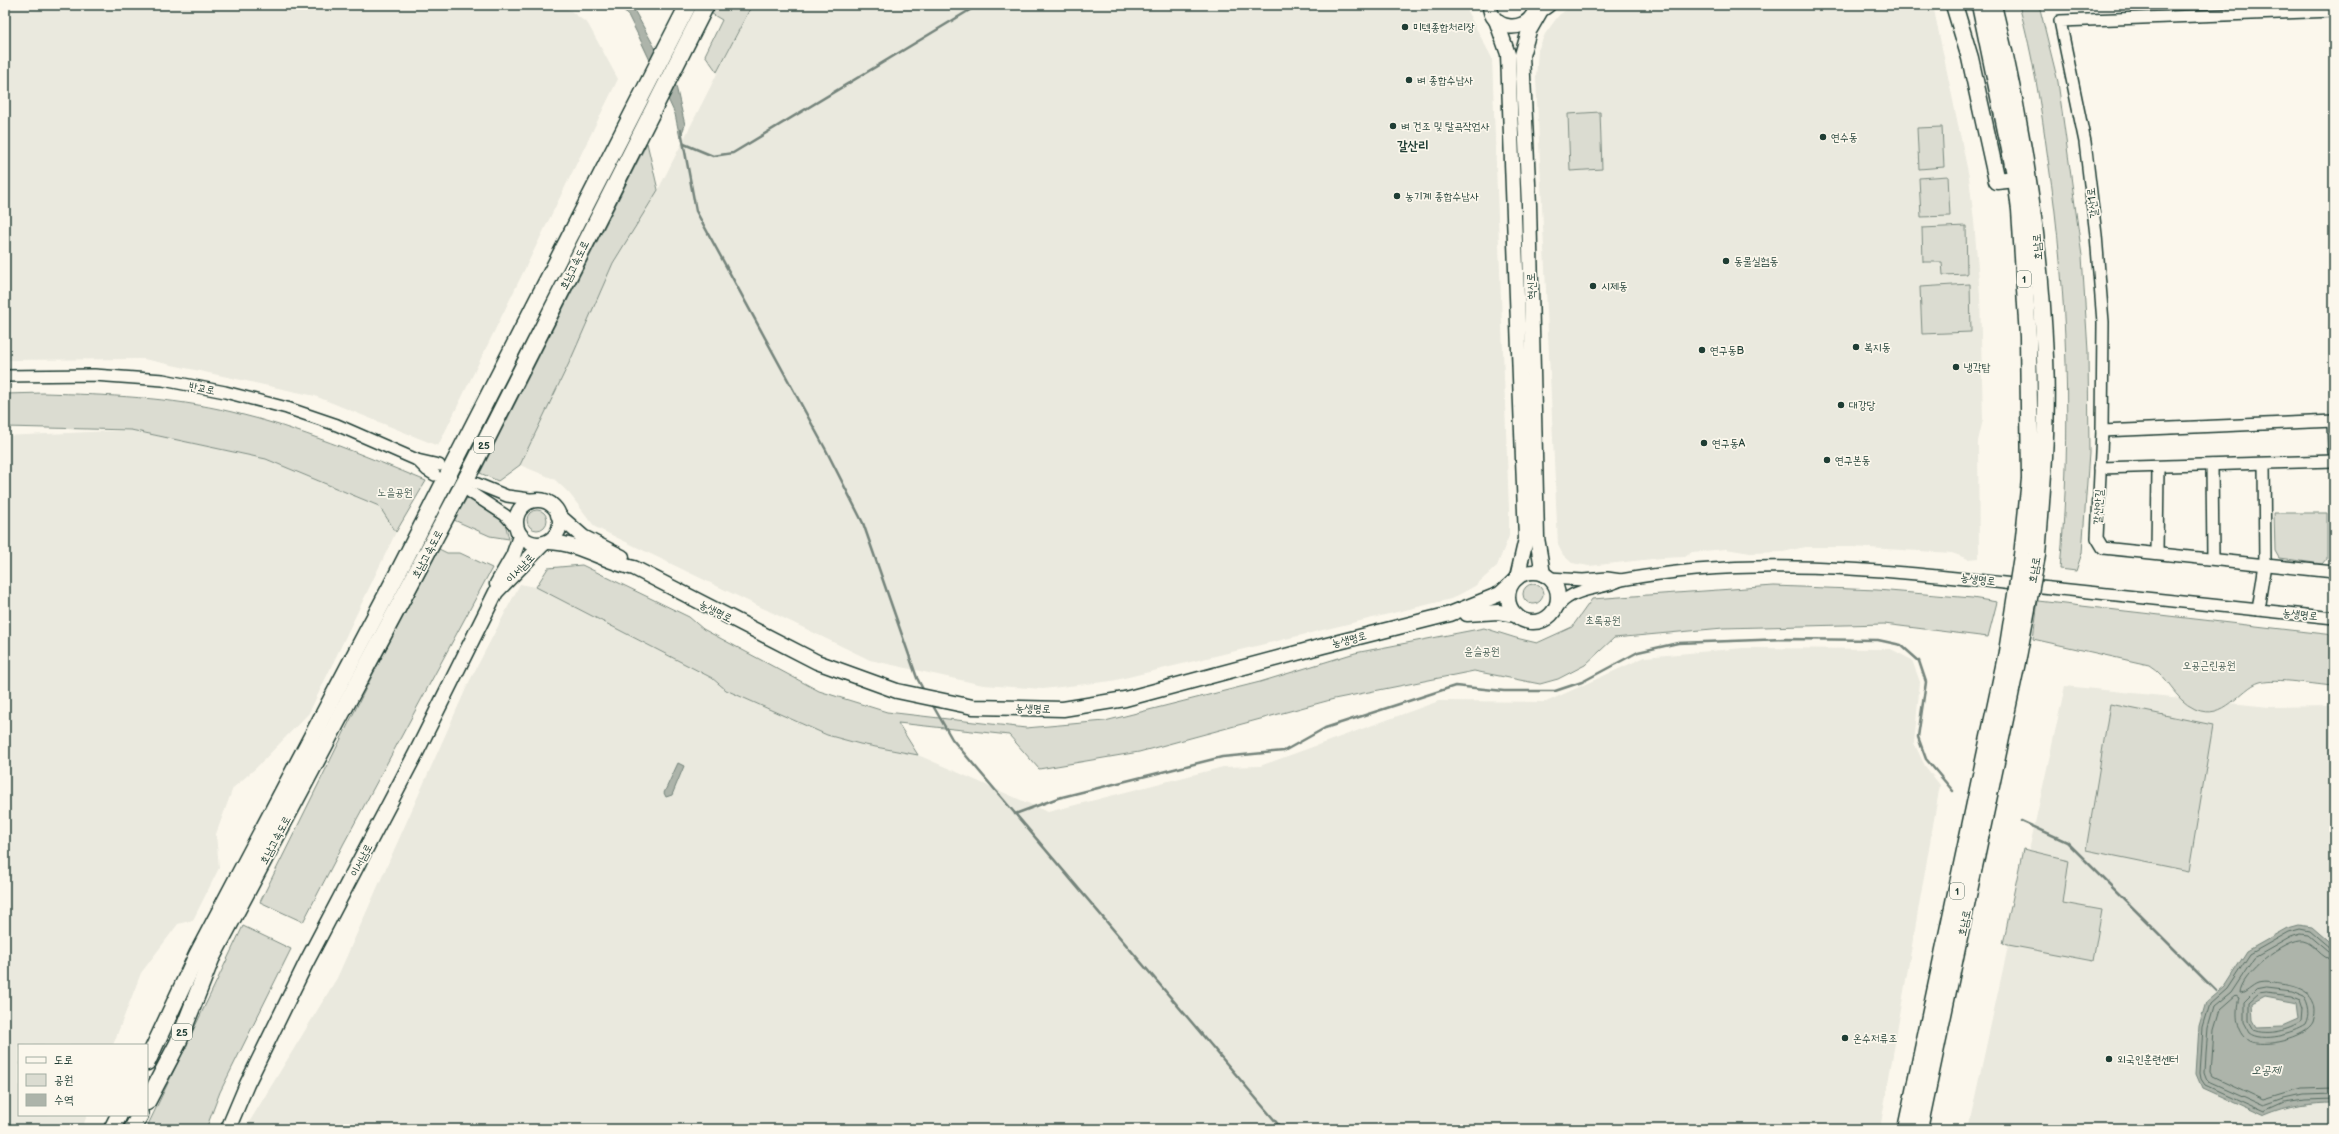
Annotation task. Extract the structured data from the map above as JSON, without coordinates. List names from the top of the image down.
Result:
{
  "streets": {
    "highway": [
      "호남로",
      "호남고속도로",
      "1",
      "25"
    ],
    "main road": ["혁신로", "이서남로", "농생명로"],
    "street": ["갈산1로", "반교로", "갈산안길"]
  },
  "crossings": [
    ["혁신로", "농생명로"],
    ["이서남로", "농생명로"]
  ],
  "districts": ["갈산리"],
  "water": ["오공제"],
  "parks": [
    "노을공원",
    "초록공원",
    "윤슬공원",
    "오공근린공원"
  ],
  "places": [
    "미텍종합처리장",
    "벼 종합수납사",
    "벼 건조 및 탈곡작업사",
    "연수동",
    "농기계 종합수납사",
    "동물실험동",
    "시제동",
    "복지동",
    "연구동B",
    "냉각탑",
    "대강당",
    "연구동A",
    "연구본동",
    "온수저류조",
    "외국인훈련센터"
  ],
  "legend": ["도로", "공원", "수역"]
}
